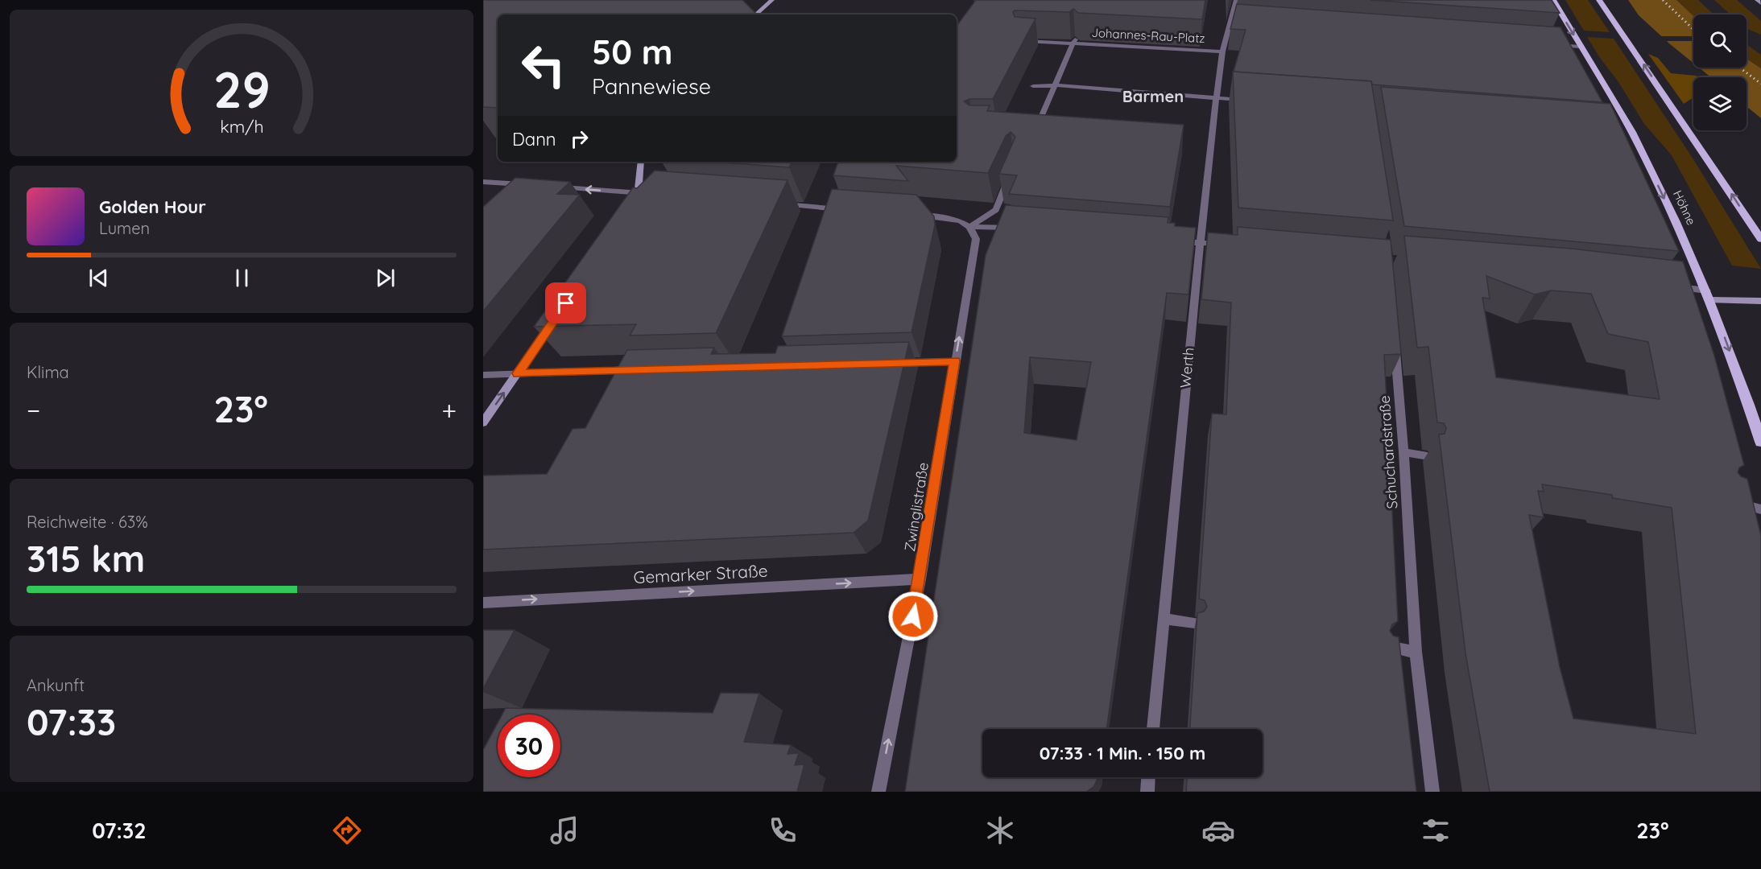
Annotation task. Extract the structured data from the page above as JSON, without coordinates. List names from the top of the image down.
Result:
{
  "streets": {
    "main road": ["Höhne"],
    "street": [
      "Johannes-Rau-Platz",
      "Werth",
      "Schuchardstraße",
      "Zwinglistraße",
      "Gemarker Straße"
    ]
  },
  "crossings": [
    ["Johannes-Rau-Platz", "Werth"],
    ["Zwinglistraße", "Gemarker Straße"]
  ],
  "one_way": ["Zwinglistraße", "Gemarker Straße"],
  "districts": ["Barmen"],
  "page": {
    "turn": ["50 m", "Pannewiese"],
    "then": "Dann",
    "song": ["Golden Hour", "Lumen"],
    "tile": [
      "Klima",
      ["Reichweite · 63%", "315 km"],
      ["Ankunft", "07:33"]
    ],
    "heat": ["−", "23°", "+"],
    "limit": "30",
    "trip": "07:33 · 1 Min. · 150 m",
    "tabs": ["07:32", "23°"],
    "gauge": ["29", "km/h"]
  }
}
